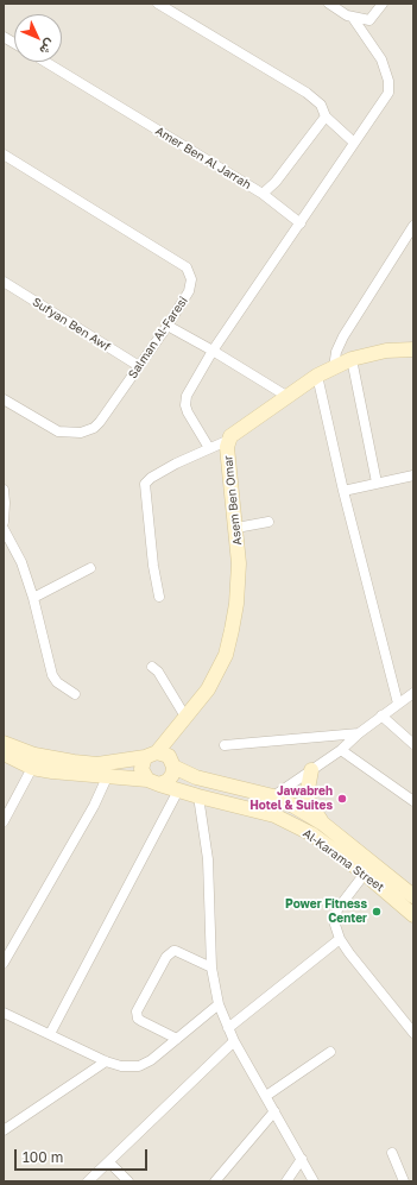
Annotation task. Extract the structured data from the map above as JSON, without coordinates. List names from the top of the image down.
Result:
{
  "streets": {
    "street": [
      "Amer Ben Al Jarrah",
      "Sufyan Ben Awf",
      "Salman Al-Faresi",
      "Asem Ben Omar",
      "Al-Karama Street"
    ]
  },
  "crossings": [
    ["Sufyan Ben Awf", "Salman Al-Faresi"],
    ["Asem Ben Omar", "Al-Karama Street"]
  ],
  "places": ["Jawabreh Hotel & Suites", "Power Fitness Center"],
  "scale_bar": "100 m",
  "north": "bottom right"
}
